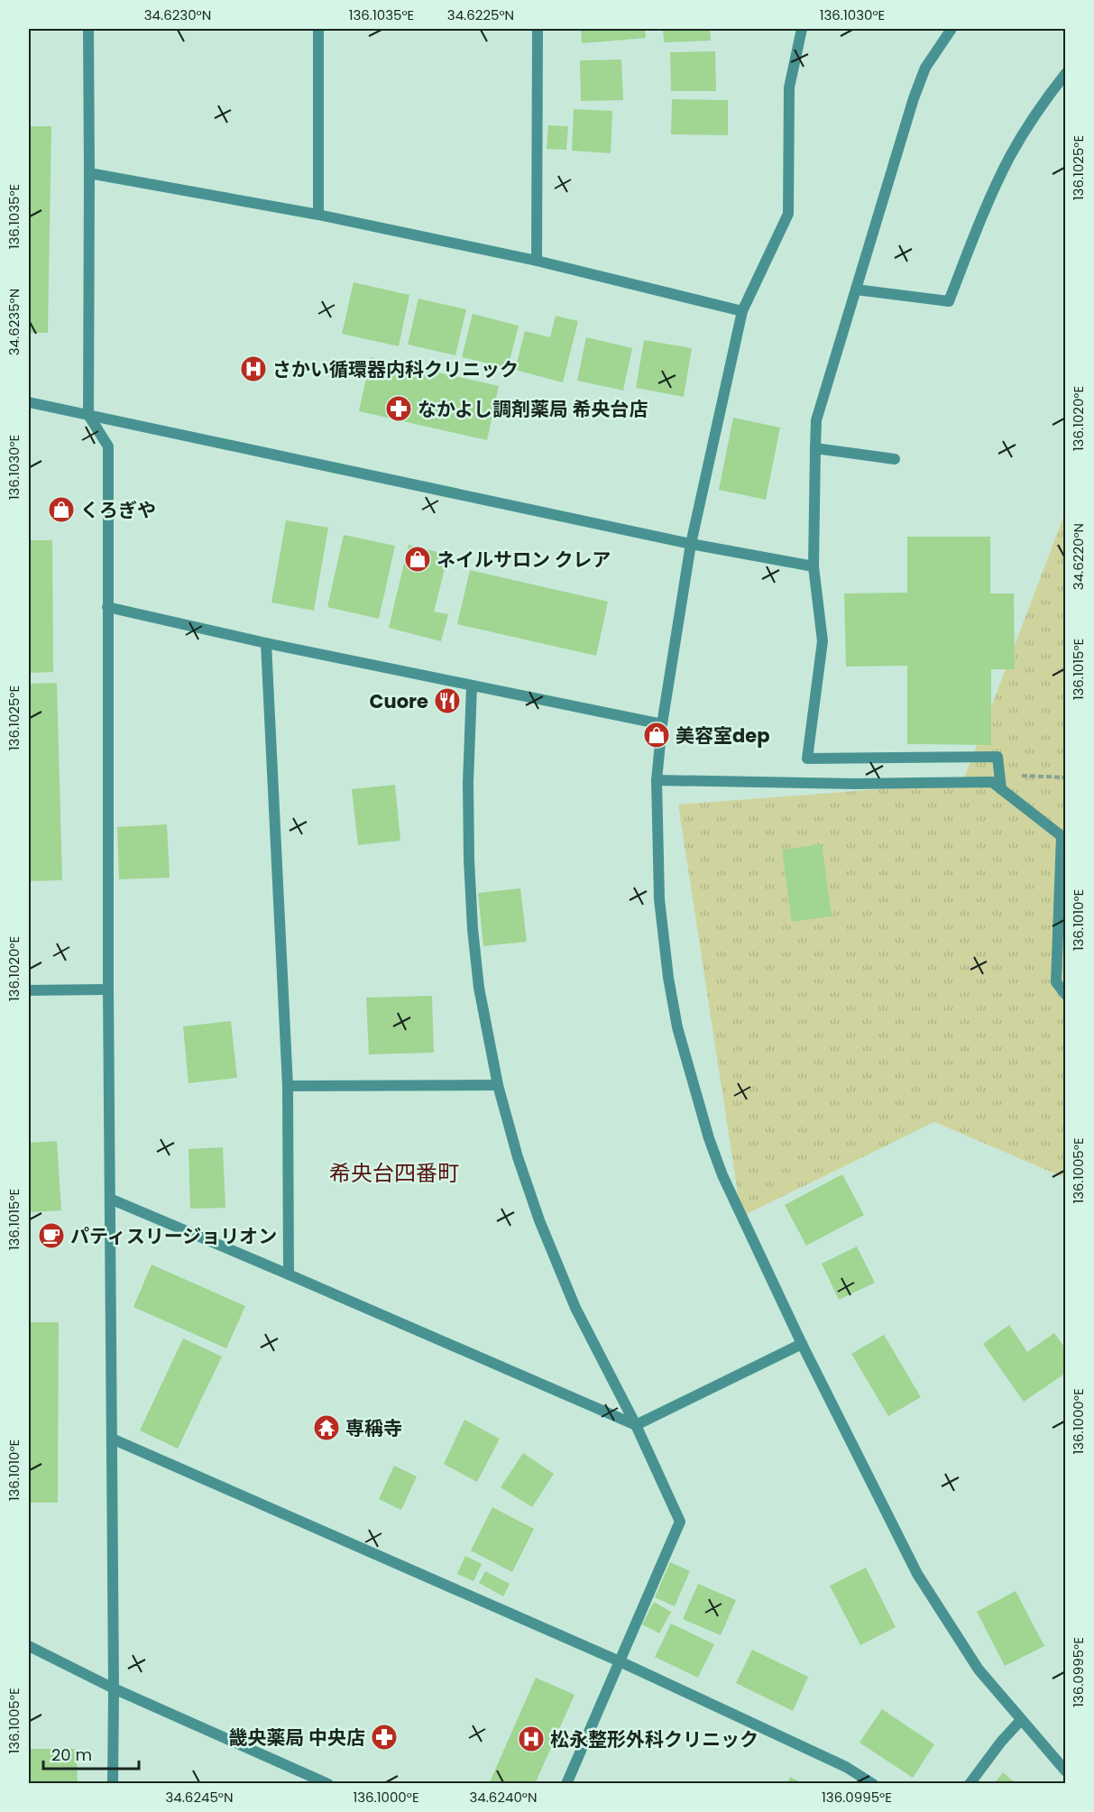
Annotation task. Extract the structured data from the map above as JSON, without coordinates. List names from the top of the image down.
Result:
{
  "districts": ["希央台四番町"],
  "places": {
    "hospital": ["さかい循環器内科クリニック", "松永整形外科クリニック"],
    "pharmacy": ["なかよし調剤薬局 希央台店", "畿央薬局 中央店"],
    "shop": ["くろぎや", "ネイルサロン クレア", "美容室dep"],
    "restaurant": ["Cuore"],
    "cafe": ["パティスリージョリオン"],
    "temple": ["専稱寺"]
  },
  "scale_bar": "20 m",
  "coordinates": [
    "34.6230°N",
    "136.1035°E",
    "34.6225°N",
    "136.1030°E",
    "136.1025°E",
    "34.6235°N",
    "136.1020°E",
    "34.6220°N",
    "136.1015°E",
    "136.1010°E",
    "136.1005°E",
    "136.1000°E",
    "136.0995°E",
    "34.6245°N",
    "34.6240°N"
  ]
}
